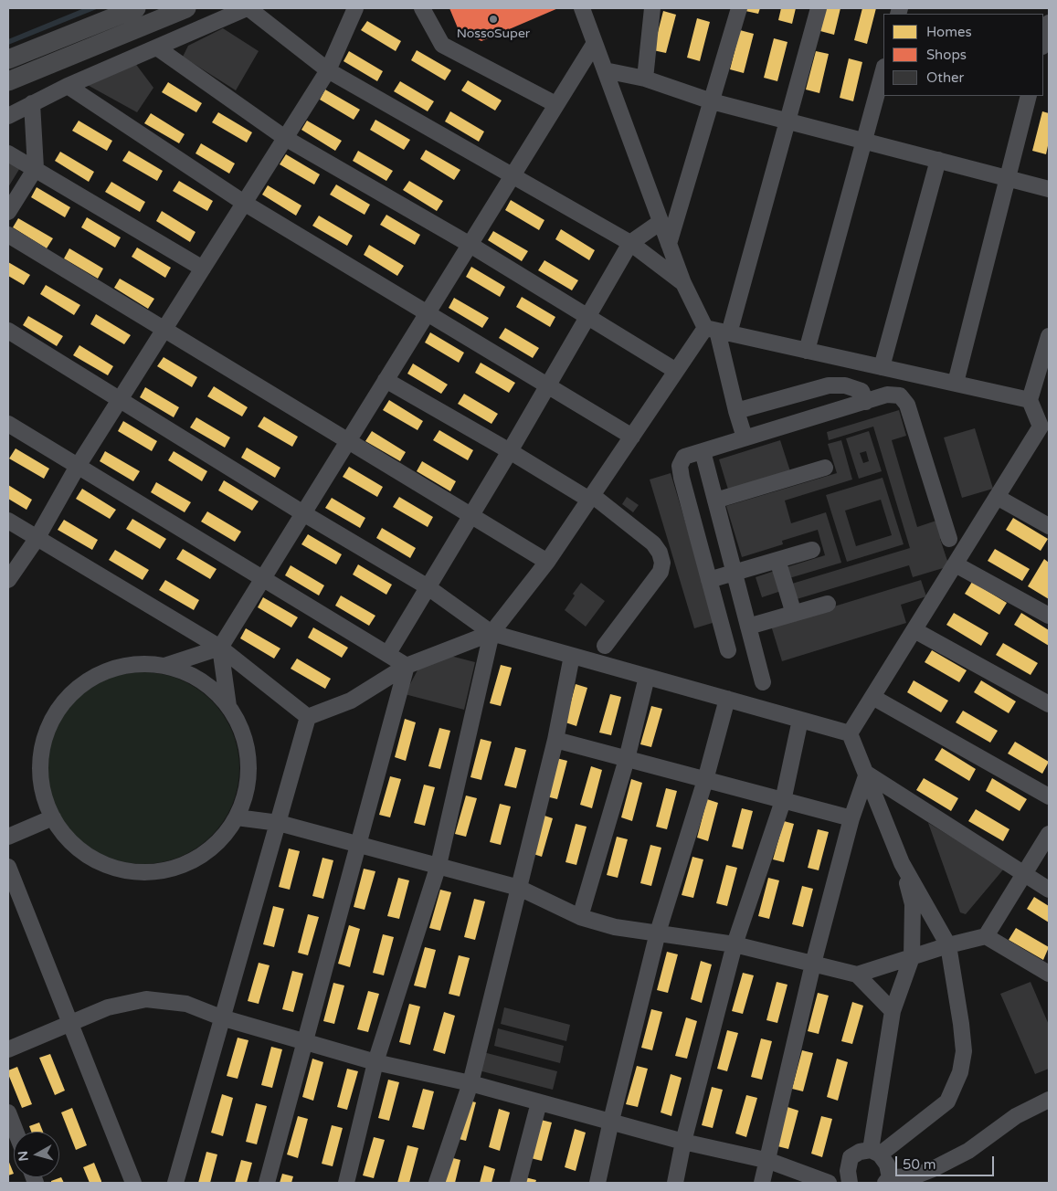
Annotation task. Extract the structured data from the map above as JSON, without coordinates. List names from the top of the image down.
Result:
{
  "places": ["NossoSuper"],
  "legend": ["Homes", "Shops", "Other"],
  "scale_bar": "50 m",
  "north": "left"
}
